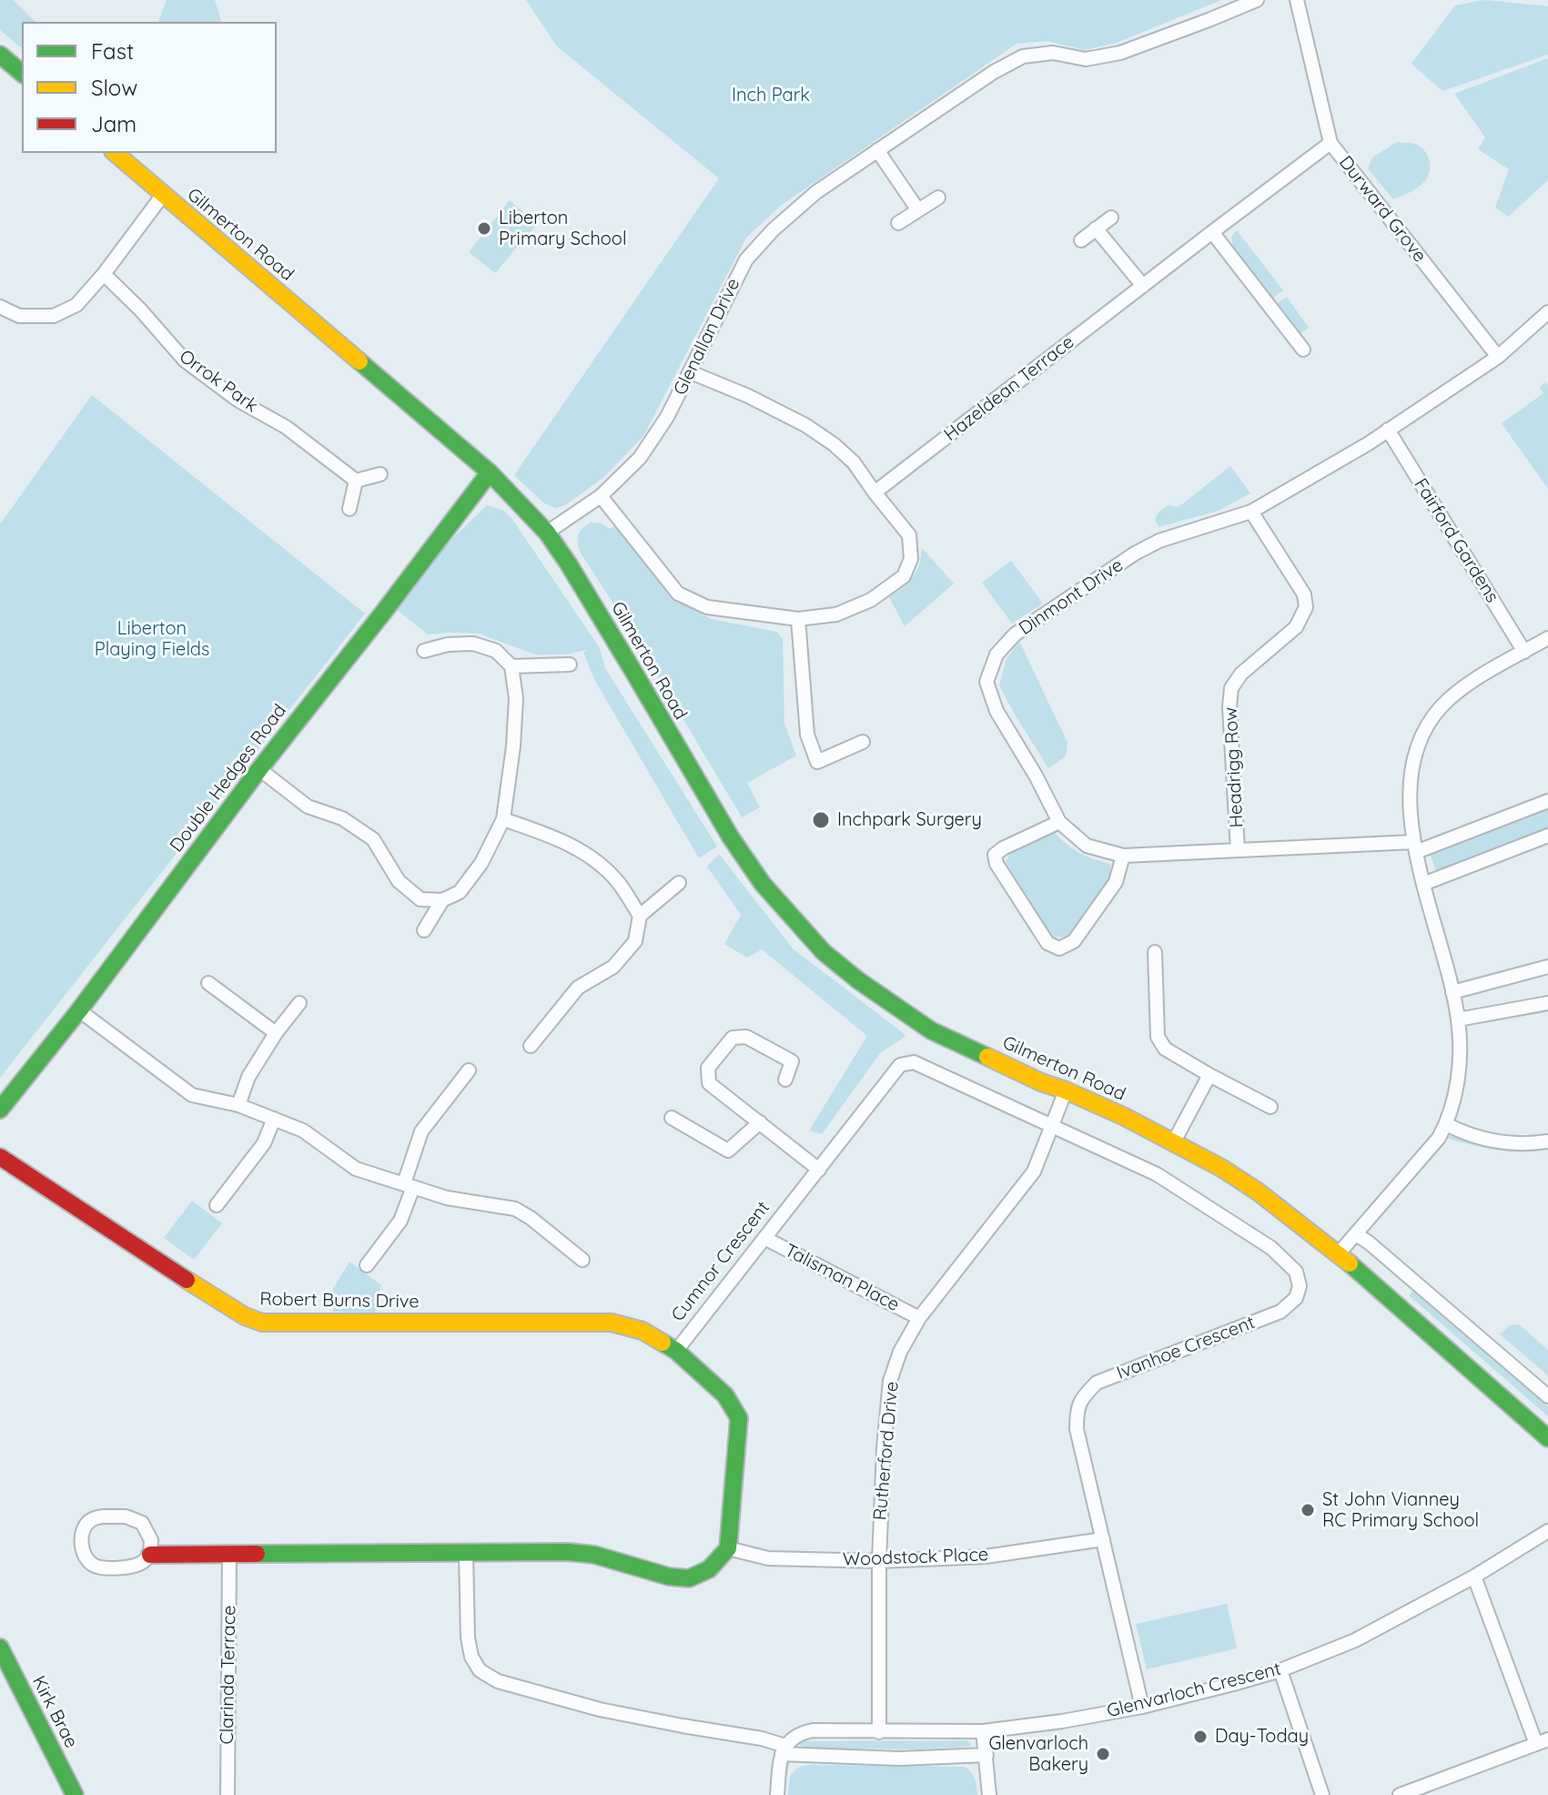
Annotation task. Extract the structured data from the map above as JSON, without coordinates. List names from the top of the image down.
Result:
{
  "streets": {
    "street": [
      "Durward Grove",
      "Gilmerton Road",
      "Glenallan Drive",
      "Orrok Park",
      "Hazeldean Terrace",
      "Fairford Gardens",
      "Dinmont Drive",
      "Headrigg Row",
      "Double Hedges Road",
      "Cumnor Crescent",
      "Talisman Place",
      "Robert Burns Drive",
      "Ivanhoe Crescent",
      "Rutherford Drive",
      "Woodstock Place",
      "Clarinda Terrace",
      "Glenvarloch Crescent",
      "Kirk Brae"
    ]
  },
  "crossings": [
    ["Durward Grove", "Hazeldean Terrace"],
    ["Durward Grove", "Dinmont Drive"],
    ["Gilmerton Road", "Glenallan Drive"],
    ["Gilmerton Road", "Double Hedges Road"],
    ["Gilmerton Road", "Rutherford Drive"],
    ["Fairford Gardens", "Dinmont Drive"],
    ["Dinmont Drive", "Headrigg Row"],
    ["Cumnor Crescent", "Talisman Place"],
    ["Cumnor Crescent", "Robert Burns Drive"],
    ["Cumnor Crescent", "Ivanhoe Crescent"],
    ["Cumnor Crescent", "Rutherford Drive"],
    ["Cumnor Crescent", "Woodstock Place"],
    ["Talisman Place", "Rutherford Drive"],
    ["Ivanhoe Crescent", "Rutherford Drive"],
    ["Ivanhoe Crescent", "Woodstock Place"],
    ["Ivanhoe Crescent", "Glenvarloch Crescent"],
    ["Rutherford Drive", "Woodstock Place"],
    ["Rutherford Drive", "Glenvarloch Crescent"]
  ],
  "parks": ["Inch Park", "Liberton Playing Fields"],
  "places": [
    "Liberton Primary School",
    "Inchpark Surgery",
    "St John Vianney RC Primary School",
    "Day-Today",
    "Glenvarloch Bakery"
  ],
  "legend": ["Fast", "Slow", "Jam"]
}
